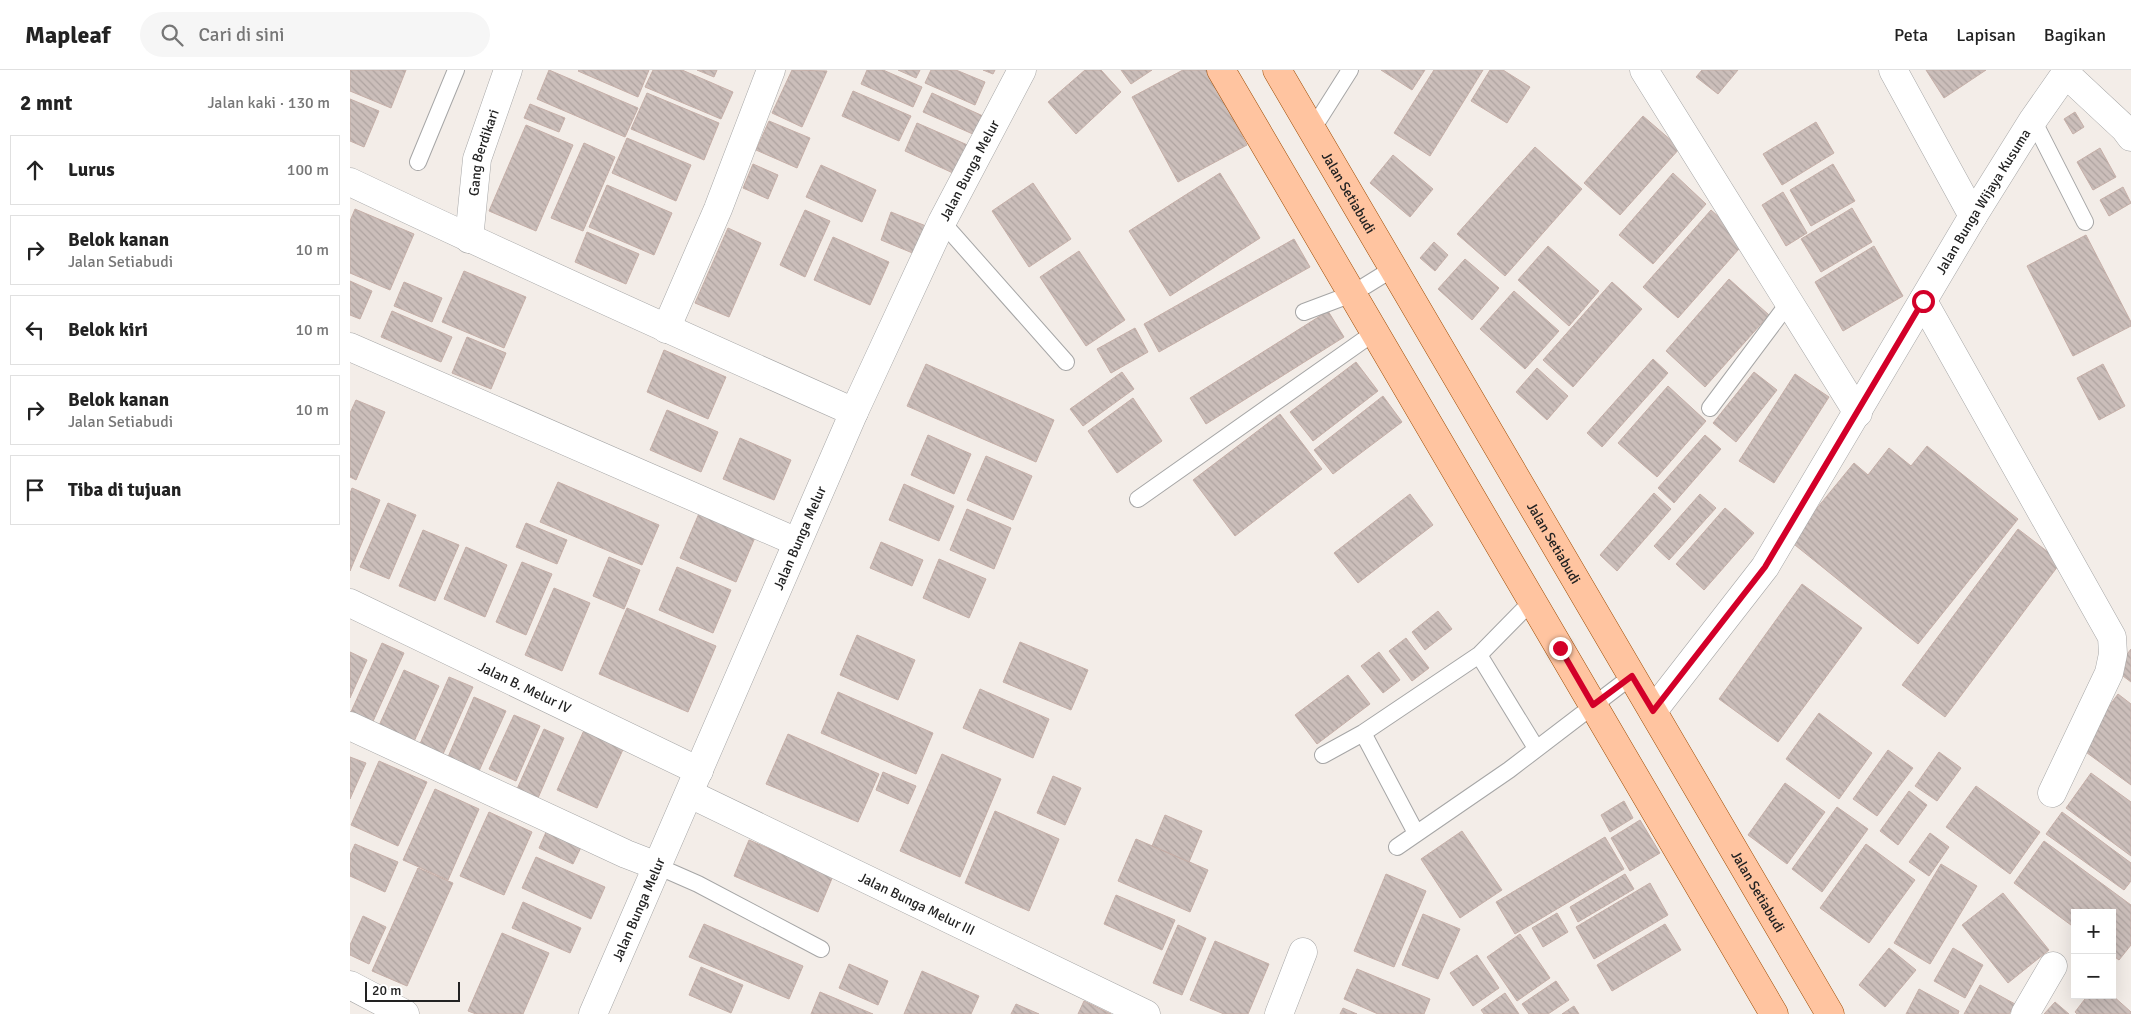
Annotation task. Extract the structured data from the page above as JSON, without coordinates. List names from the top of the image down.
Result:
{
  "streets": {
    "main road": ["Jalan Setiabudi"],
    "street": [
      "Gang Berdikari",
      "Jalan Bunga Melur",
      "Jalan Bunga Wijaya Kusuma",
      "Jalan B. Melur IV",
      "Jalan Bunga Melur III"
    ]
  },
  "crossings": [
    ["Jalan Bunga Melur", "Jalan B. Melur IV"],
    ["Jalan Bunga Melur", "Jalan Bunga Melur III"],
    ["Jalan Setiabudi", "Jalan Bunga Wijaya Kusuma"],
    ["Jalan B. Melur IV", "Jalan Bunga Melur III"]
  ],
  "scale_bar": "20 m",
  "page": {
    "header": "Mapleaf",
    "search": "Cari di sini",
    "nav": ["Peta", "Lapisan", "Bagikan"],
    "heading": ["2 mnt", "Jalan kaki · 130 m"],
    "list": [
      ["Lurus", "100 m"],
      ["Belok kanan", "Jalan Setiabudi", "10 m"],
      ["Belok kiri", "10 m"],
      ["Belok kanan", "Jalan Setiabudi", "10 m"],
      "Tiba di tujuan"
    ],
    "map_buttons": ["+", "−"],
    "scale": "20 m"
  }
}
